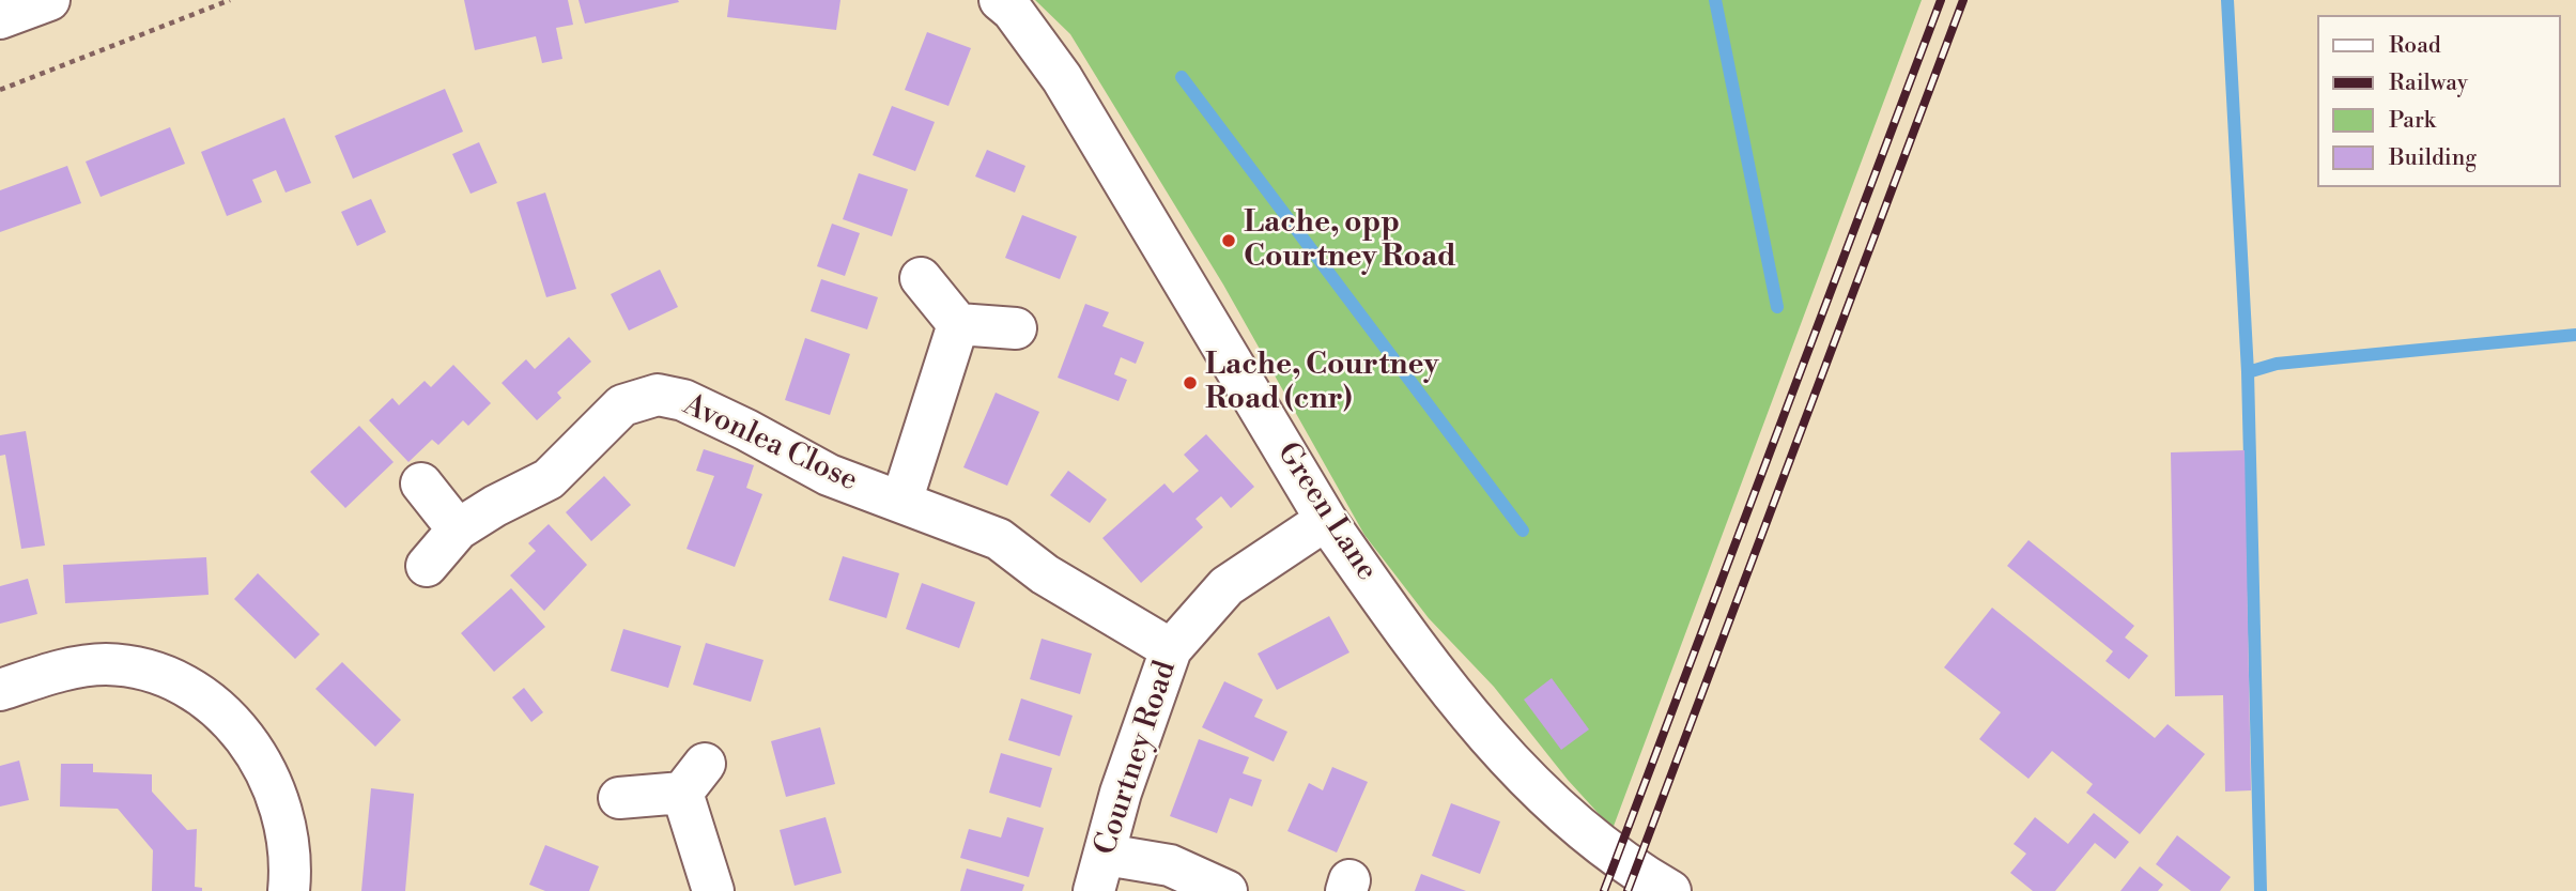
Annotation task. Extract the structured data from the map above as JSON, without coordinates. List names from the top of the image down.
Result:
{
  "streets": {
    "street": ["Avonlea Close", "Green Lane", "Courtney Road"]
  },
  "crossings": [
    ["Avonlea Close", "Courtney Road"],
    ["Green Lane", "Courtney Road"]
  ],
  "places": ["Lache, opp Courtney Road", "Lache, Courtney Road (cnr)"],
  "legend": [
    "Road",
    "Railway",
    "Park",
    "Building"
  ]
}
